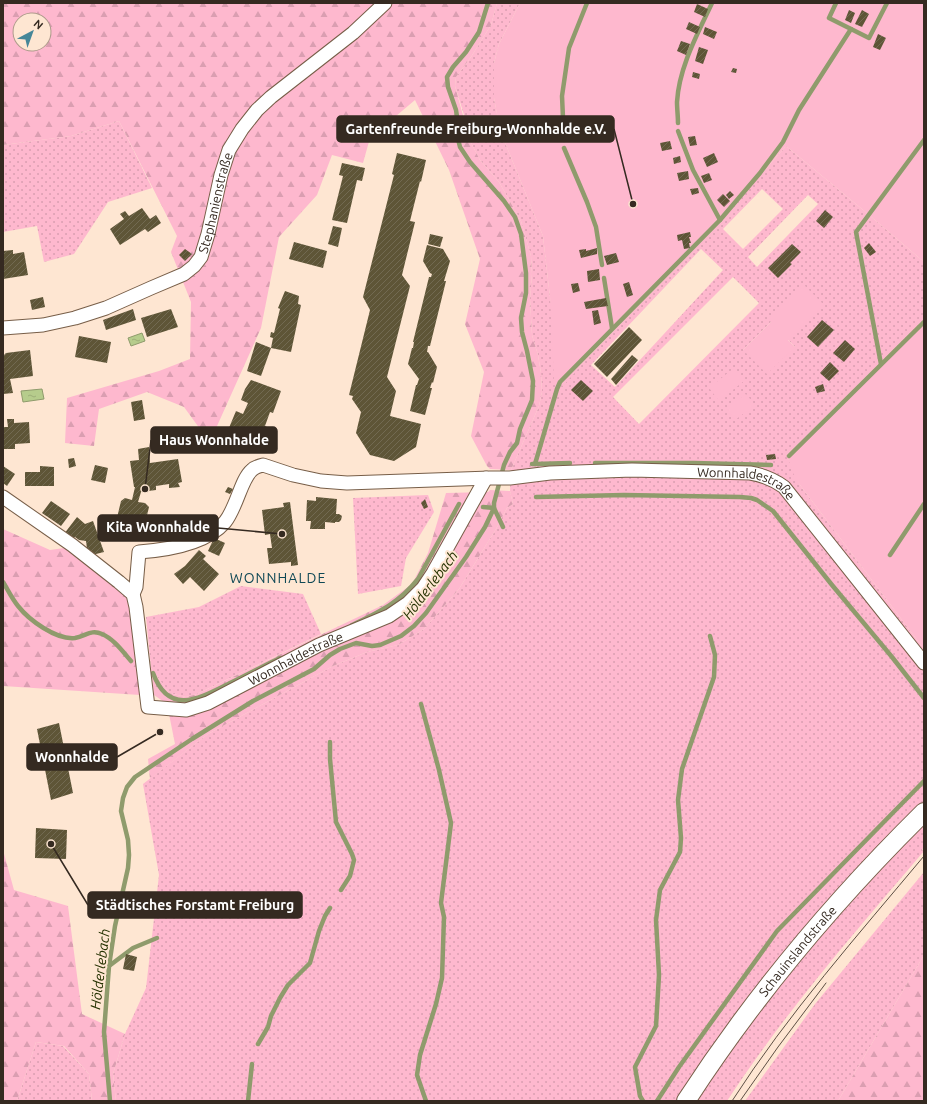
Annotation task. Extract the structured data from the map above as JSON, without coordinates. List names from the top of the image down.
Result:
{
  "streets": {
    "main road": ["Schauinslandstraße"],
    "street": ["Stephanienstraße", "Wonnhaldestraße"]
  },
  "districts": ["WONNHALDE"],
  "water": ["Hölderlebach"],
  "places": [
    "Gartenfreunde Freiburg-Wonnhalde e.V.",
    "Haus Wonnhalde",
    "Kita Wonnhalde",
    "Wonnhalde",
    "Städtisches Forstamt Freiburg"
  ],
  "north": "top right"
}
